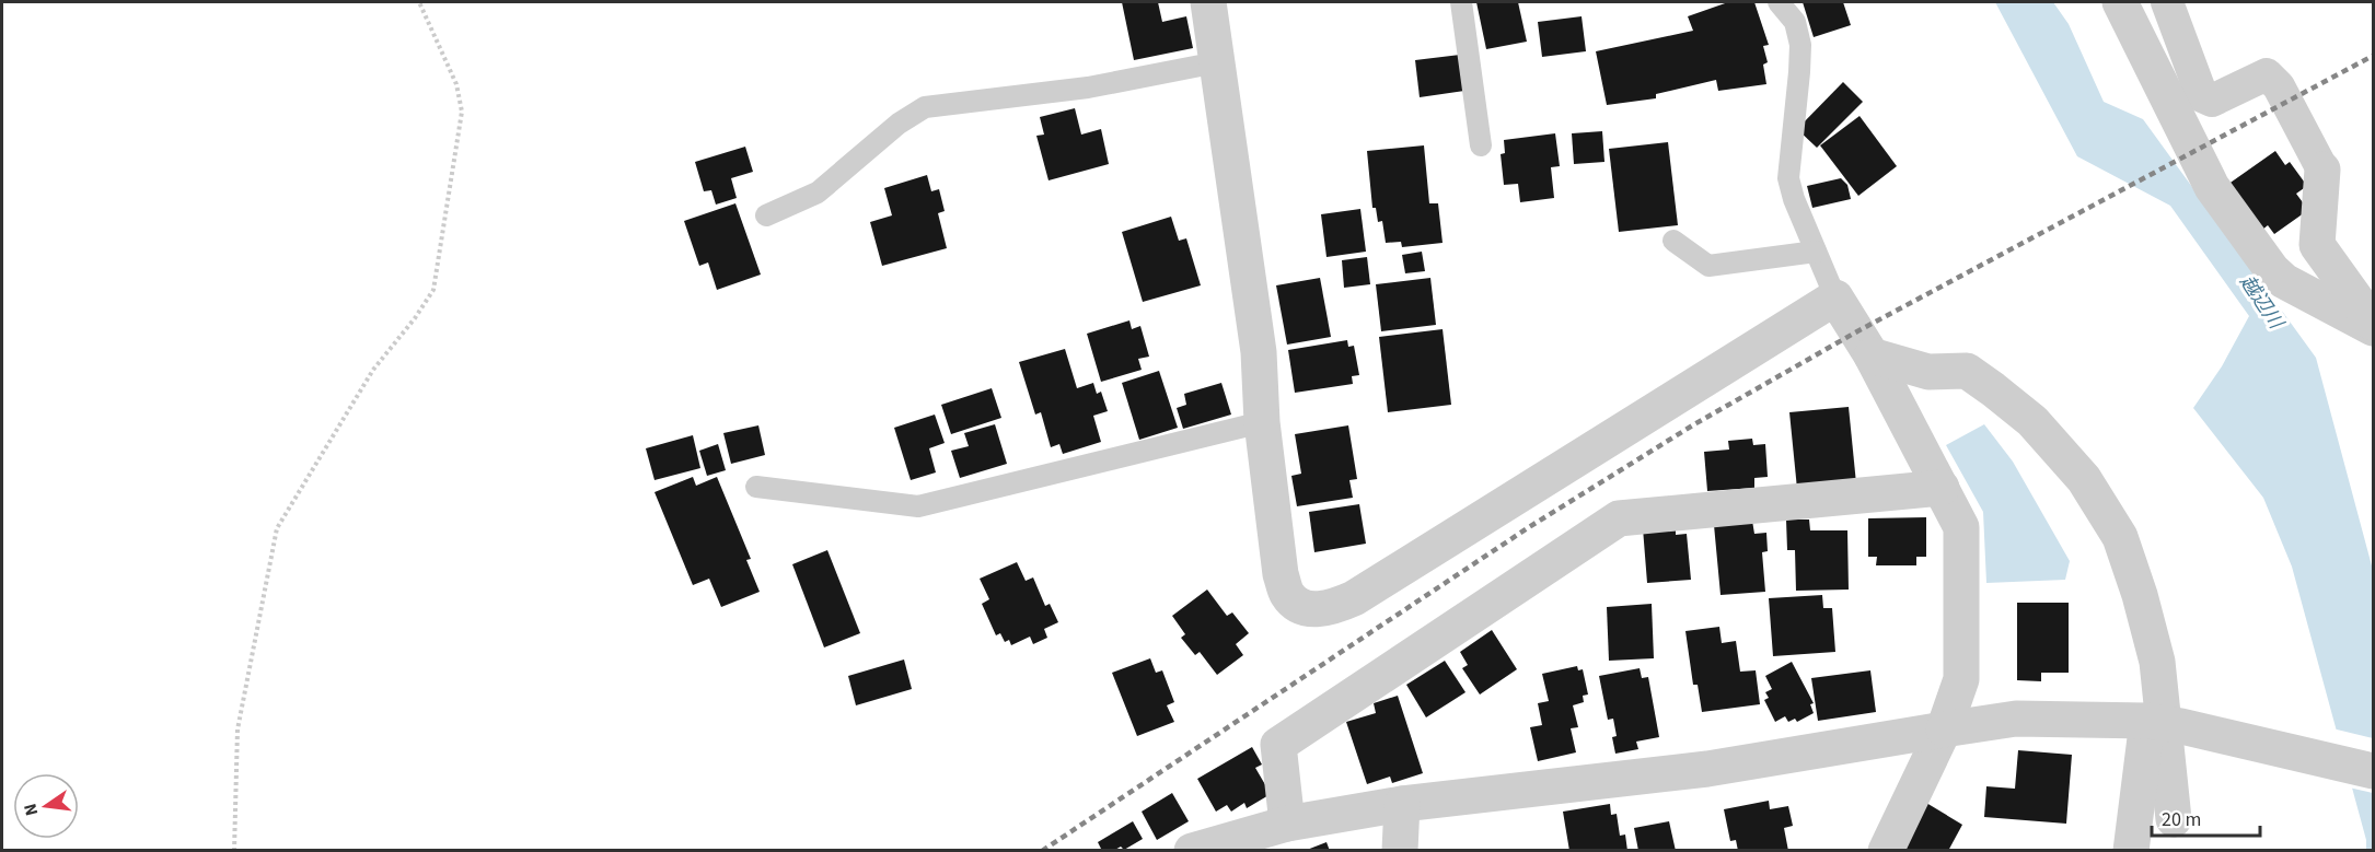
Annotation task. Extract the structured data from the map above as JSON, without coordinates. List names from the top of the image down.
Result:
{
  "water": ["越辺川"],
  "scale_bar": "20 m",
  "north": "left"
}
